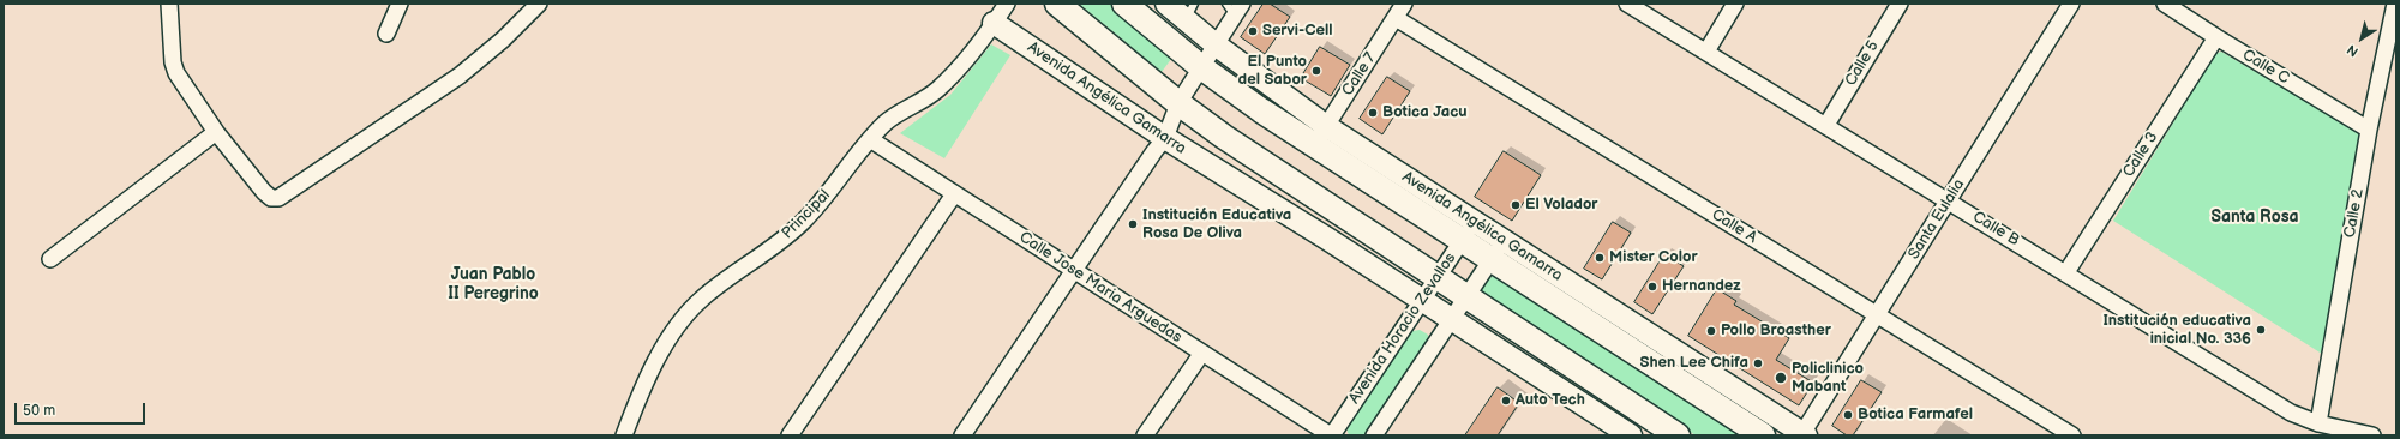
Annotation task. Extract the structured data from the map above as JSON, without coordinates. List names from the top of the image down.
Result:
{
  "streets": {
    "main road": ["Avenida Angélica Gamarra"],
    "street": [
      "Calle 5",
      "Calle C",
      "Calle 7",
      "Calle 3",
      "Calle 2",
      "Principal",
      "Santa Eulalia",
      "Calle A",
      "Calle B",
      "Calle Jose Maria Arguedas",
      "Avenida Horacio Zevallos"
    ]
  },
  "crossings": [
    ["Calle 5", "Calle B"],
    ["Calle C", "Calle 3"],
    ["Calle C", "Calle 2"],
    ["Calle 7", "Avenida Angélica Gamarra"],
    ["Calle 7", "Calle A"],
    ["Avenida Angélica Gamarra", "Principal"],
    ["Avenida Angélica Gamarra", "Santa Eulalia"],
    ["Avenida Angélica Gamarra", "Avenida Horacio Zevallos"],
    ["Calle 3", "Calle B"],
    ["Calle 2", "Calle B"],
    ["Principal", "Calle Jose Maria Arguedas"],
    ["Santa Eulalia", "Calle A"],
    ["Santa Eulalia", "Calle B"],
    ["Calle Jose Maria Arguedas", "Avenida Horacio Zevallos"]
  ],
  "districts": ["Santa Rosa", "Juan Pablo II Peregrino"],
  "places": [
    "Servi-Cell",
    "El Punto del Sabor",
    "Botica Jacu",
    "El Volador",
    "Institución Educativa Rosa De Oliva",
    "Mister Color",
    "Hernandez",
    "Institución educativa inicial No. 336",
    "Pollo Broasther",
    "Shen Lee Chifa",
    "Policlinico Mabant",
    "Auto Tech",
    "Botica Farmafel"
  ],
  "scale_bar": "50 m",
  "north": "bottom left"
}
